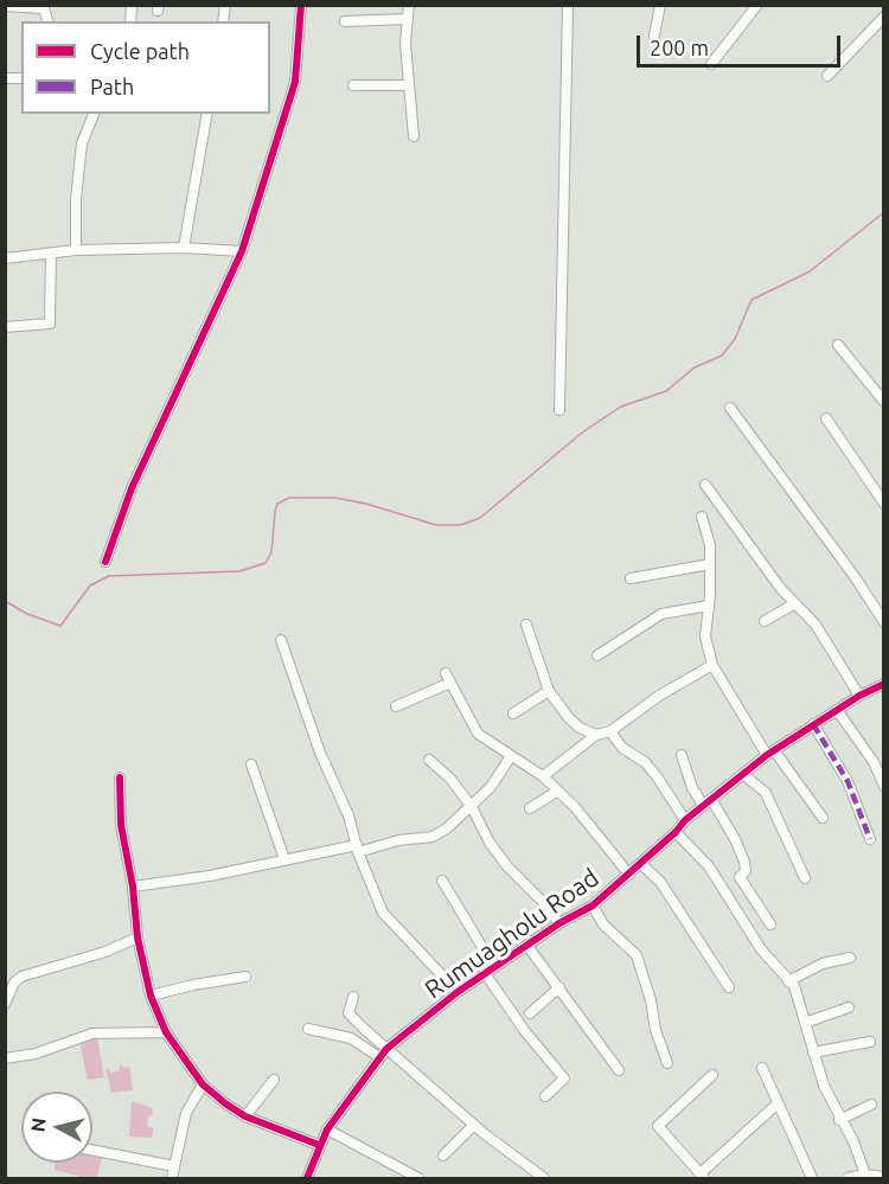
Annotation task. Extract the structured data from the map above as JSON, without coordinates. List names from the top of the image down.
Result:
{
  "streets": {
    "street": ["Rumuagholu Road"]
  },
  "legend": ["Cycle path", "Path"],
  "scale_bar": "200 m",
  "north": "left"
}
